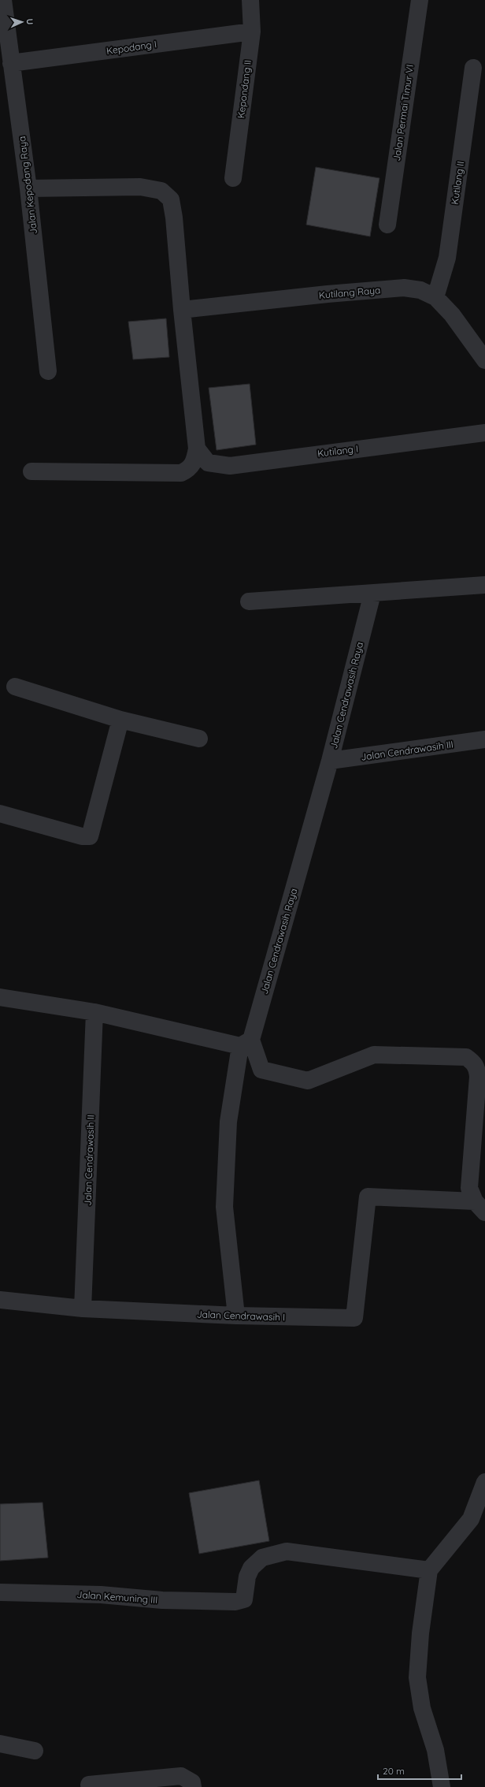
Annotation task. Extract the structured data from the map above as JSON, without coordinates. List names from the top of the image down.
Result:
{
  "streets": {
    "street": [
      "Kepodang I",
      "Kepondang II",
      "Jalan Permai Timur VI",
      "Kutilang II",
      "Jalan Kepodang Raya",
      "Kutilang Raya",
      "Kutilang I",
      "Jalan Cendrawasih Raya",
      "Jalan Cendrawasih III",
      "Jalan Cendrawasih II",
      "Jalan Cendrawasih I",
      "Jalan Kemuning III"
    ]
  },
  "crossings": [
    ["Kepodang I", "Kepondang II"],
    ["Kepodang I", "Jalan Kepodang Raya"],
    ["Kutilang II", "Kutilang Raya"],
    ["Jalan Cendrawasih Raya", "Jalan Cendrawasih III"],
    ["Jalan Cendrawasih Raya", "Jalan Cendrawasih I"],
    ["Jalan Cendrawasih II", "Jalan Cendrawasih I"]
  ],
  "scale_bar": "20 m",
  "north": "right"
}
